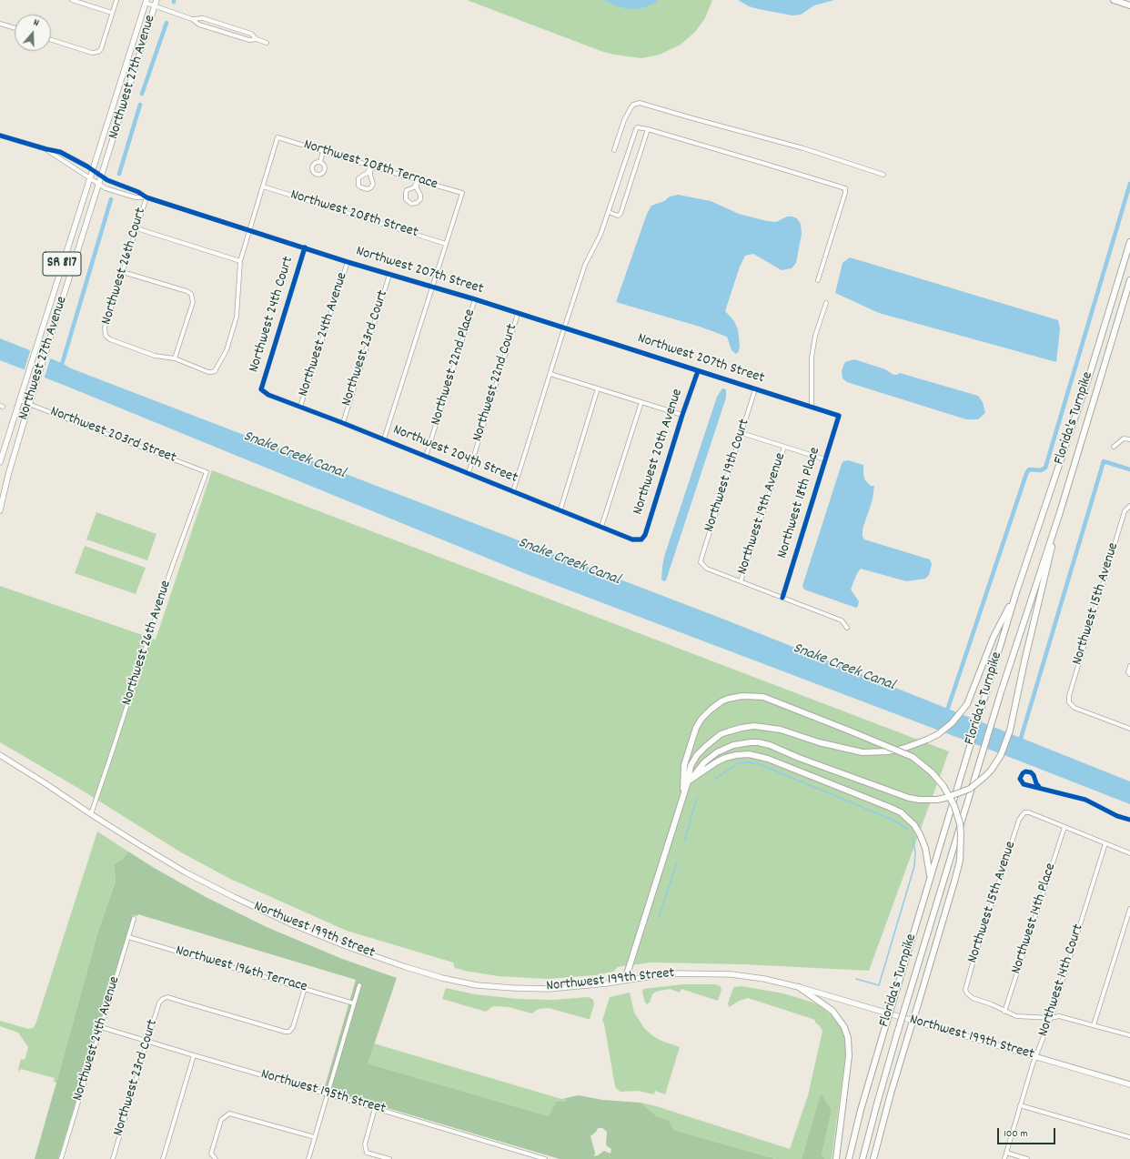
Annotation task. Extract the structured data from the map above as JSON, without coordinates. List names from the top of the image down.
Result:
{
  "streets": {
    "highway": ["Florida's Turnpike"],
    "main road": ["Northwest 27th Avenue", "SR 817", "Northwest 199th Street"],
    "street": [
      "Northwest 208th Terrace",
      "Northwest 208th Street",
      "Northwest 26th Court",
      "Northwest 207th Street",
      "Northwest 24th Court",
      "Northwest 24th Avenue",
      "Northwest 23rd Court",
      "Northwest 22nd Place",
      "Northwest 22nd Court",
      "Northwest 203rd Street",
      "Northwest 20th Avenue",
      "Northwest 204th Street",
      "Northwest 19th Court",
      "Northwest 18th Place",
      "Northwest 19th Avenue",
      "Northwest 15th Avenue",
      "Northwest 26th Avenue",
      "Northwest 14th Place",
      "Northwest 196th Terrace",
      "Northwest 14th Court",
      "Northwest 195th Street"
    ]
  },
  "crossings": [
    ["Northwest 27th Avenue", "Northwest 207th Street"],
    ["Northwest 27th Avenue", "Northwest 203rd Street"],
    ["Northwest 208th Terrace", "Northwest 208th Street"],
    ["Northwest 26th Court", "Northwest 207th Street"],
    ["Northwest 207th Street", "Northwest 24th Court"],
    ["Northwest 207th Street", "Northwest 24th Avenue"],
    ["Northwest 207th Street", "Northwest 23rd Court"],
    ["Northwest 207th Street", "Northwest 22nd Place"],
    ["Northwest 207th Street", "Northwest 22nd Court"],
    ["Northwest 207th Street", "Northwest 20th Avenue"],
    ["Northwest 207th Street", "Northwest 19th Court"],
    ["Northwest 207th Street", "Northwest 18th Place"],
    ["Northwest 24th Court", "Northwest 204th Street"],
    ["Northwest 24th Avenue", "Northwest 204th Street"],
    ["Northwest 24th Avenue", "Northwest 196th Terrace"],
    ["Northwest 24th Avenue", "Northwest 195th Street"],
    ["Northwest 23rd Court", "Northwest 204th Street"],
    ["Northwest 23rd Court", "Northwest 196th Terrace"],
    ["Northwest 23rd Court", "Northwest 195th Street"],
    ["Northwest 22nd Place", "Northwest 204th Street"],
    ["Northwest 22nd Court", "Northwest 204th Street"],
    ["Northwest 203rd Street", "Northwest 26th Avenue"],
    ["Northwest 20th Avenue", "Northwest 204th Street"],
    ["Northwest 19th Court", "Northwest 19th Avenue"],
    ["Northwest 15th Avenue", "Northwest 14th Place"],
    ["Northwest 26th Avenue", "Northwest 199th Street"],
    ["Northwest 199th Street", "Northwest 14th Court"]
  ],
  "water": ["Snake Creek Canal"],
  "scale_bar": "100 m",
  "north": "top"
}
